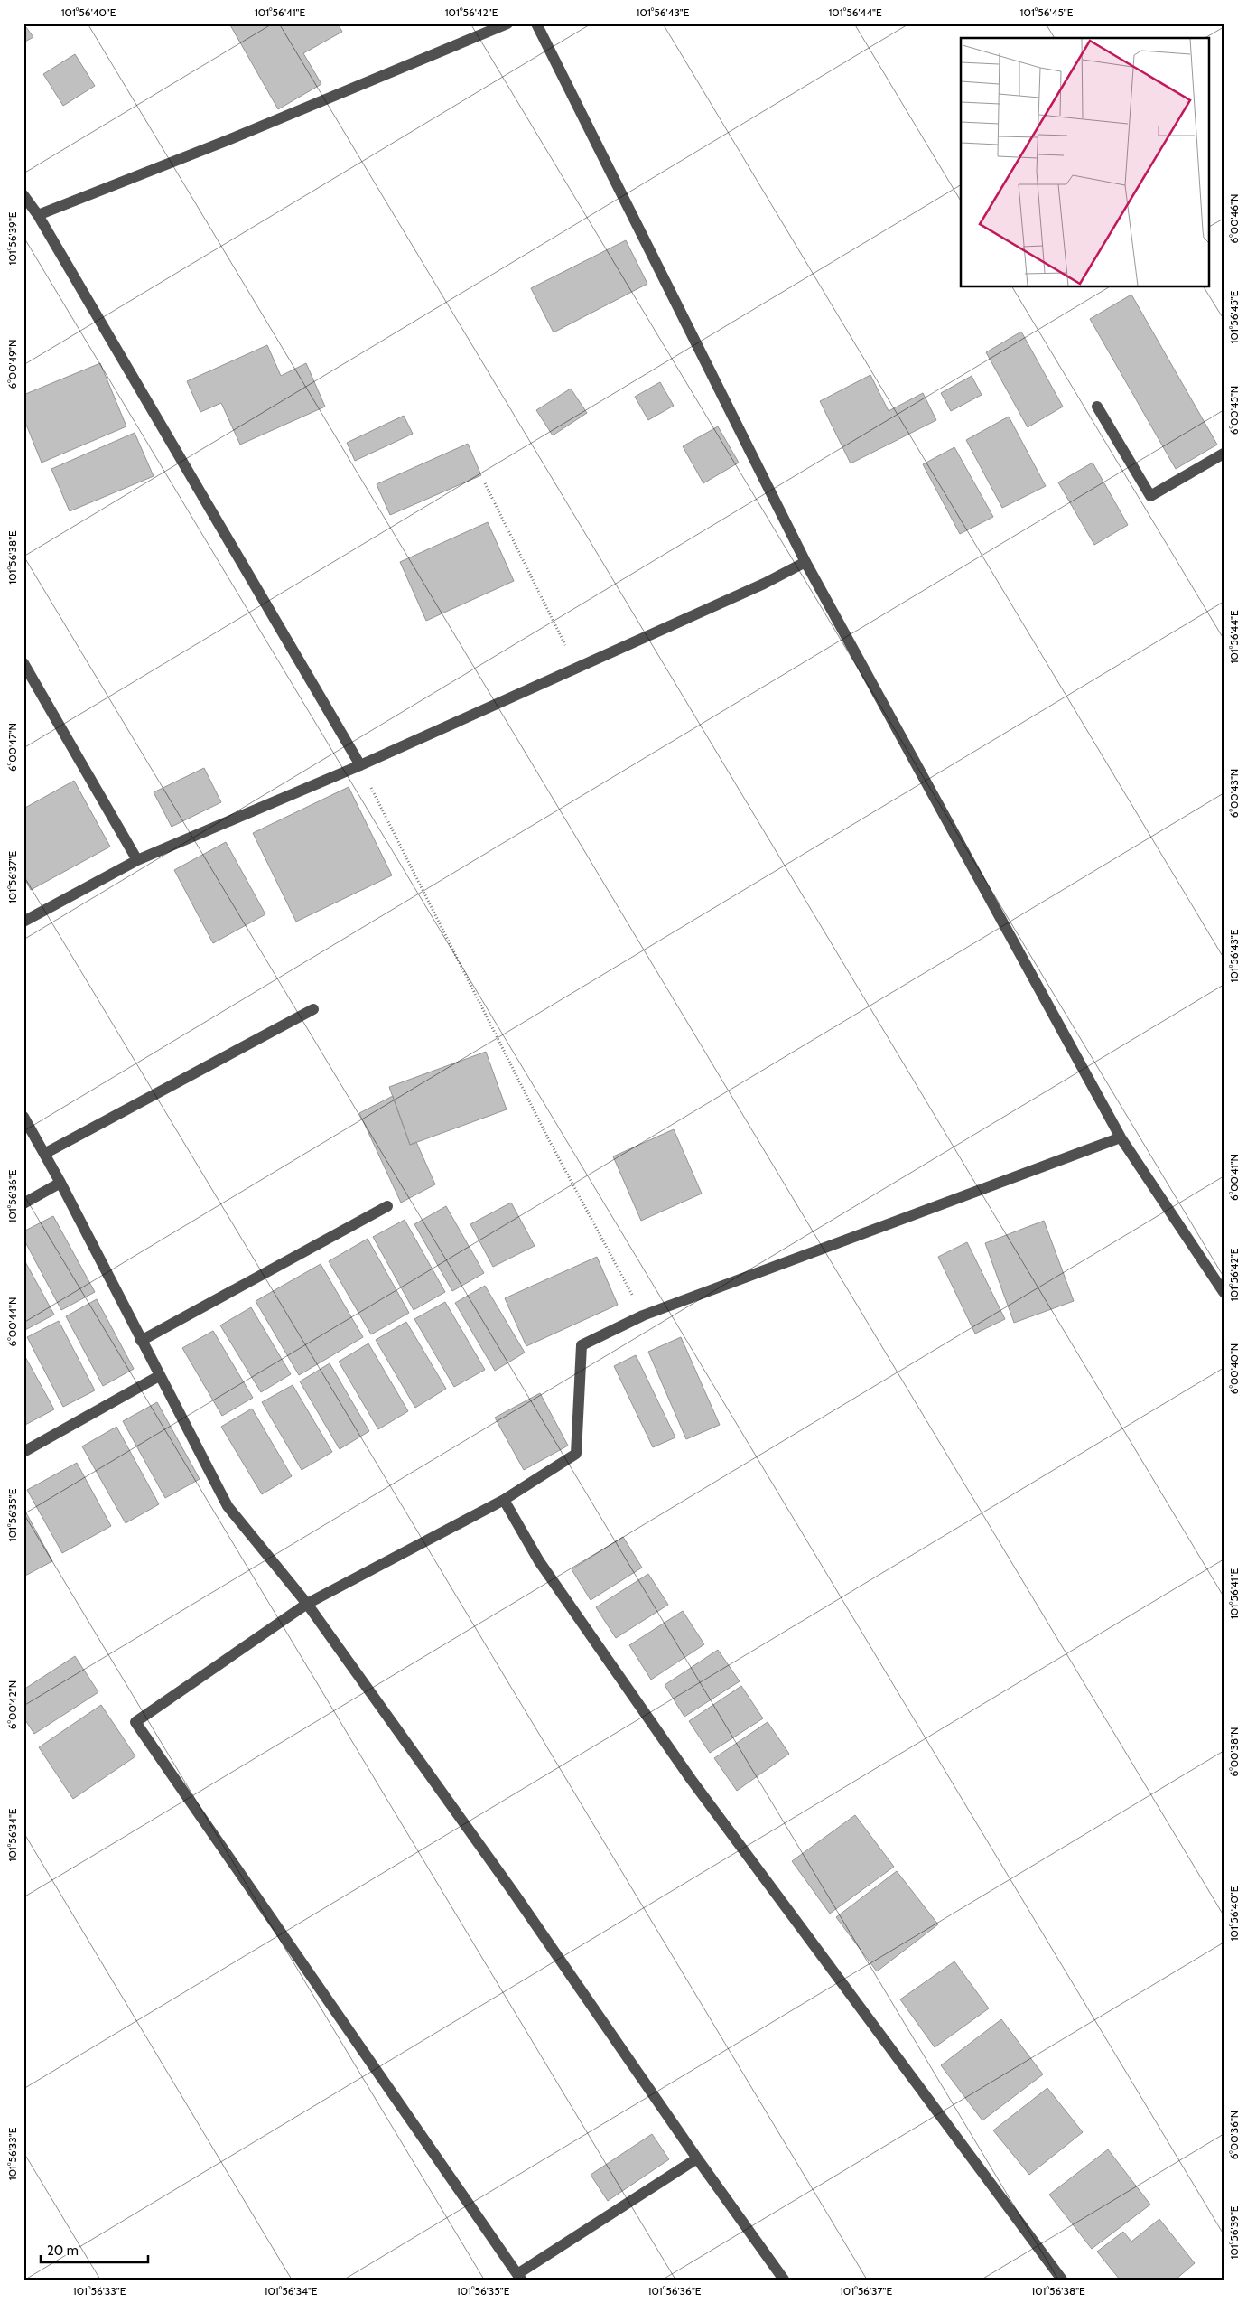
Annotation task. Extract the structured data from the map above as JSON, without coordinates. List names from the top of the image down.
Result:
{
  "scale_bar": "20 m",
  "coordinates": [
    "101°56'40\"E",
    "101°56'41\"E",
    "101°56'42\"E",
    "101°56'43\"E",
    "101°56'44\"E",
    "101°56'45\"E",
    "6°00'46\"N",
    "101°56'39\"E",
    "6°00'49\"N",
    "6°00'45\"N",
    "101°56'38\"E",
    "6°00'47\"N",
    "6°00'43\"N",
    "101°56'37\"E",
    "6°00'41\"N",
    "101°56'36\"E",
    "6°00'44\"N",
    "6°00'40\"N",
    "101°56'35\"E",
    "6°00'42\"N",
    "6°00'38\"N",
    "101°56'34\"E",
    "6°00'36\"N",
    "101°56'33\"E"
  ]
}
